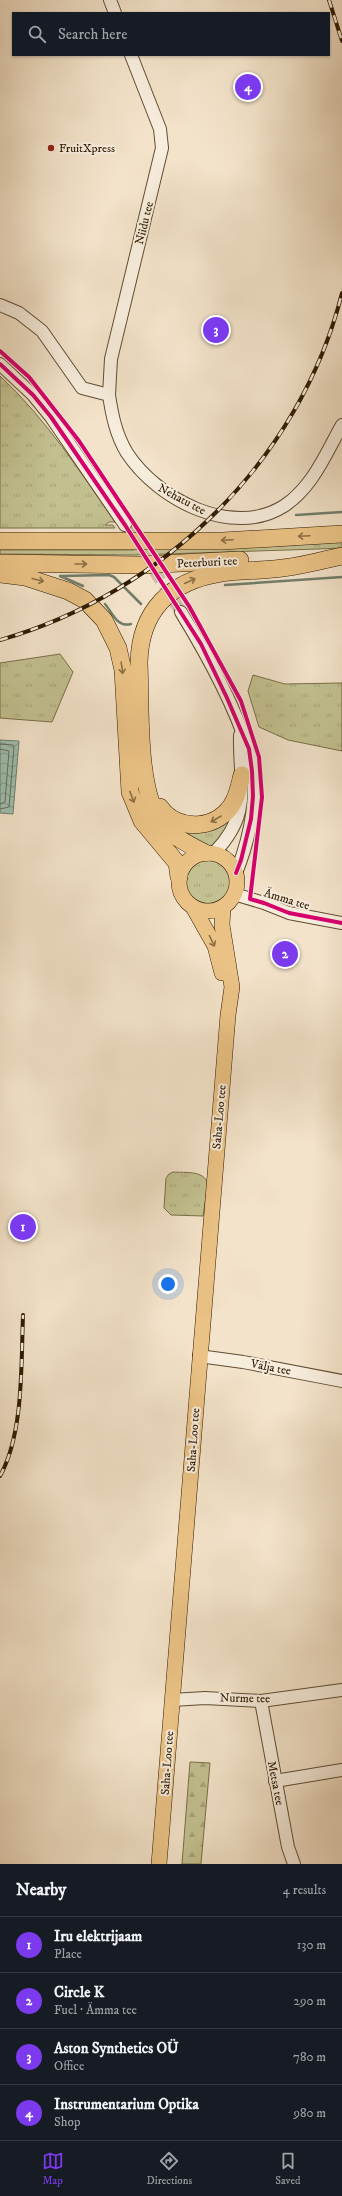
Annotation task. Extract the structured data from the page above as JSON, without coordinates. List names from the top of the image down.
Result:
{
  "streets": {
    "highway": ["Peterburi tee"],
    "main road": ["Saha-Loo tee"],
    "street": [
      "Niidu tee",
      "Nehatu tee",
      "Ämma tee",
      "Välja tee",
      "Nurme tee",
      "Metsa tee"
    ]
  },
  "crossings": [
    ["Niidu tee", "Nehatu tee"],
    ["Ämma tee", "Saha-Loo tee"],
    ["Saha-Loo tee", "Välja tee"],
    ["Saha-Loo tee", "Nurme tee"],
    ["Nurme tee", "Metsa tee"]
  ],
  "places": ["FruitXpress"],
  "page": {
    "search": "Search here",
    "pins": [
      "4",
      "3",
      "2",
      "1"
    ],
    "heading": ["Nearby", "4 results"],
    "list": [
      {
        "mark": "1",
        "name": "Iru elektrijaam",
        "note": "Place",
        "value": "130 m"
      },
      {
        "mark": "2",
        "name": "Circle K",
        "note": "Fuel · Ämma tee",
        "value": "290 m"
      },
      {
        "mark": "3",
        "name": "Aston Synthetics OÜ",
        "note": "Office",
        "value": "780 m"
      },
      {
        "mark": "4",
        "name": "Instrumentarium Optika",
        "note": "Shop",
        "value": "980 m"
      }
    ],
    "nav": ["Map", "Directions", "Saved"]
  }
}
